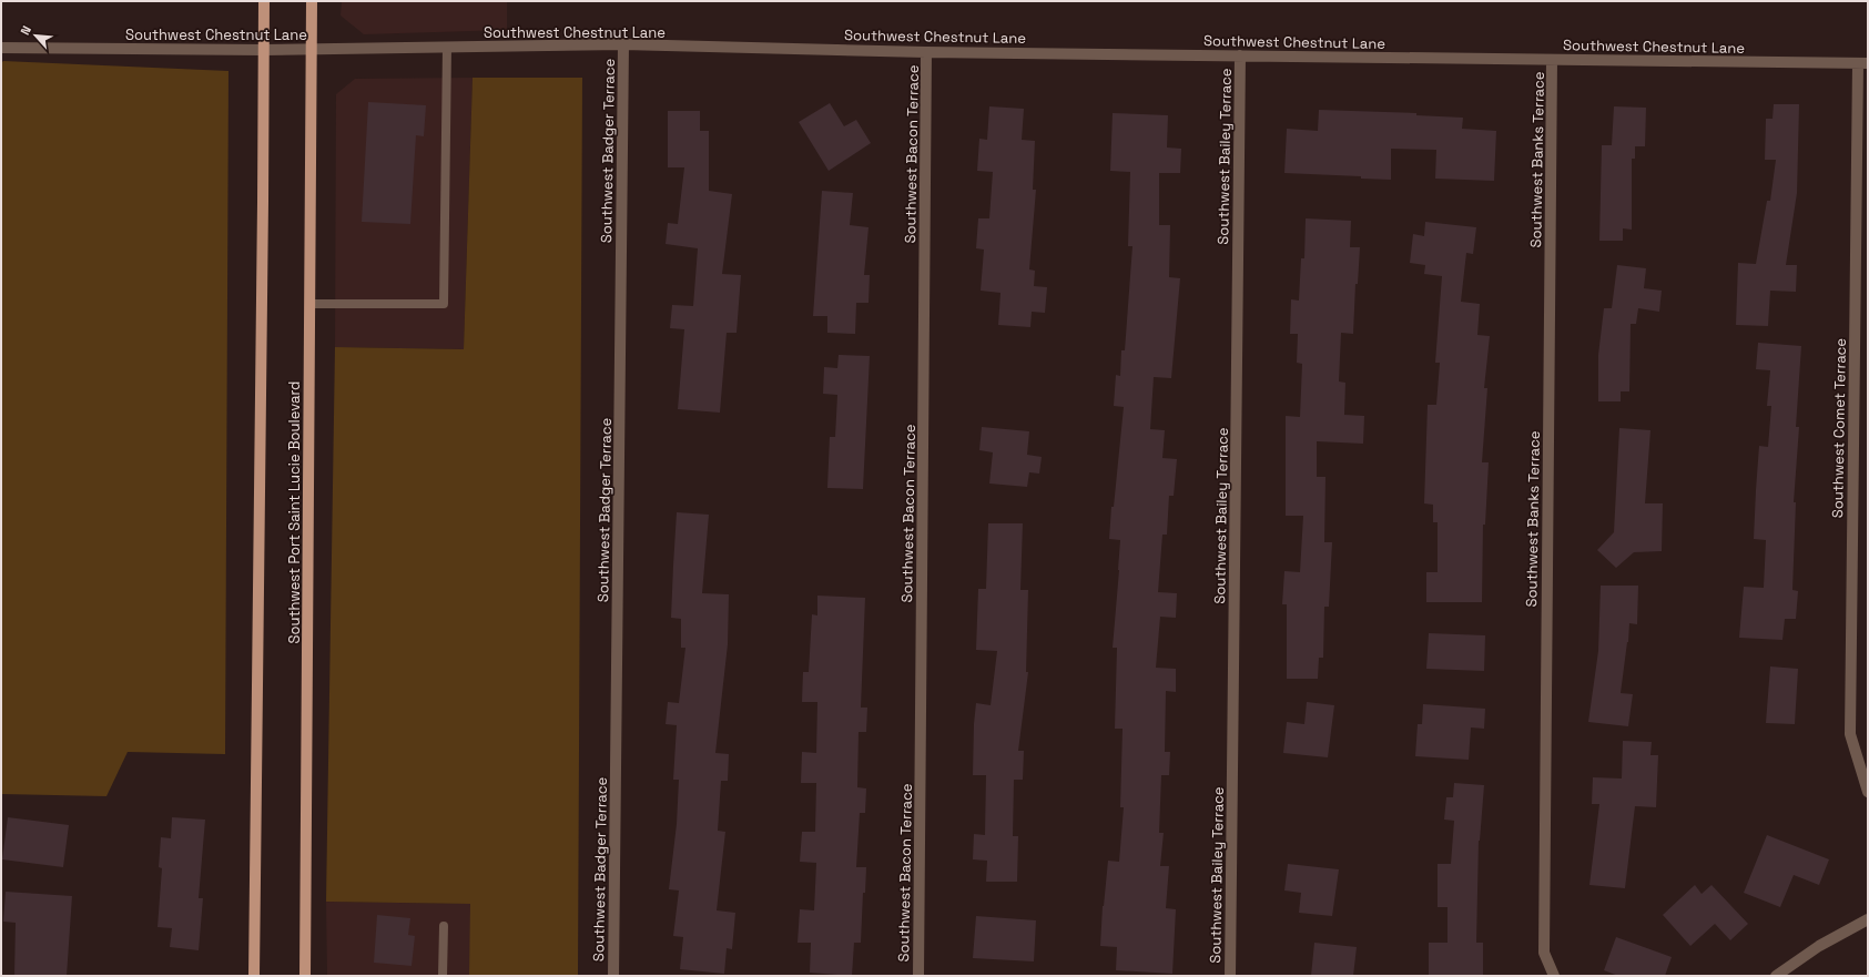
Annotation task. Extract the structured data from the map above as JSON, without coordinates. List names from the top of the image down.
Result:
{
  "streets": {
    "main road": ["Southwest Port Saint Lucie Boulevard"],
    "street": [
      "Southwest Chestnut Lane",
      "Southwest Badger Terrace",
      "Southwest Bacon Terrace",
      "Southwest Bailey Terrace",
      "Southwest Banks Terrace",
      "Southwest Comet Terrace"
    ]
  },
  "crossings": [
    ["Southwest Chestnut Lane", "Southwest Badger Terrace"],
    ["Southwest Chestnut Lane", "Southwest Bacon Terrace"],
    ["Southwest Chestnut Lane", "Southwest Bailey Terrace"],
    ["Southwest Chestnut Lane", "Southwest Banks Terrace"],
    ["Southwest Chestnut Lane", "Southwest Comet Terrace"],
    ["Southwest Chestnut Lane", "Southwest Port Saint Lucie Boulevard"]
  ],
  "north": "top left"
}
